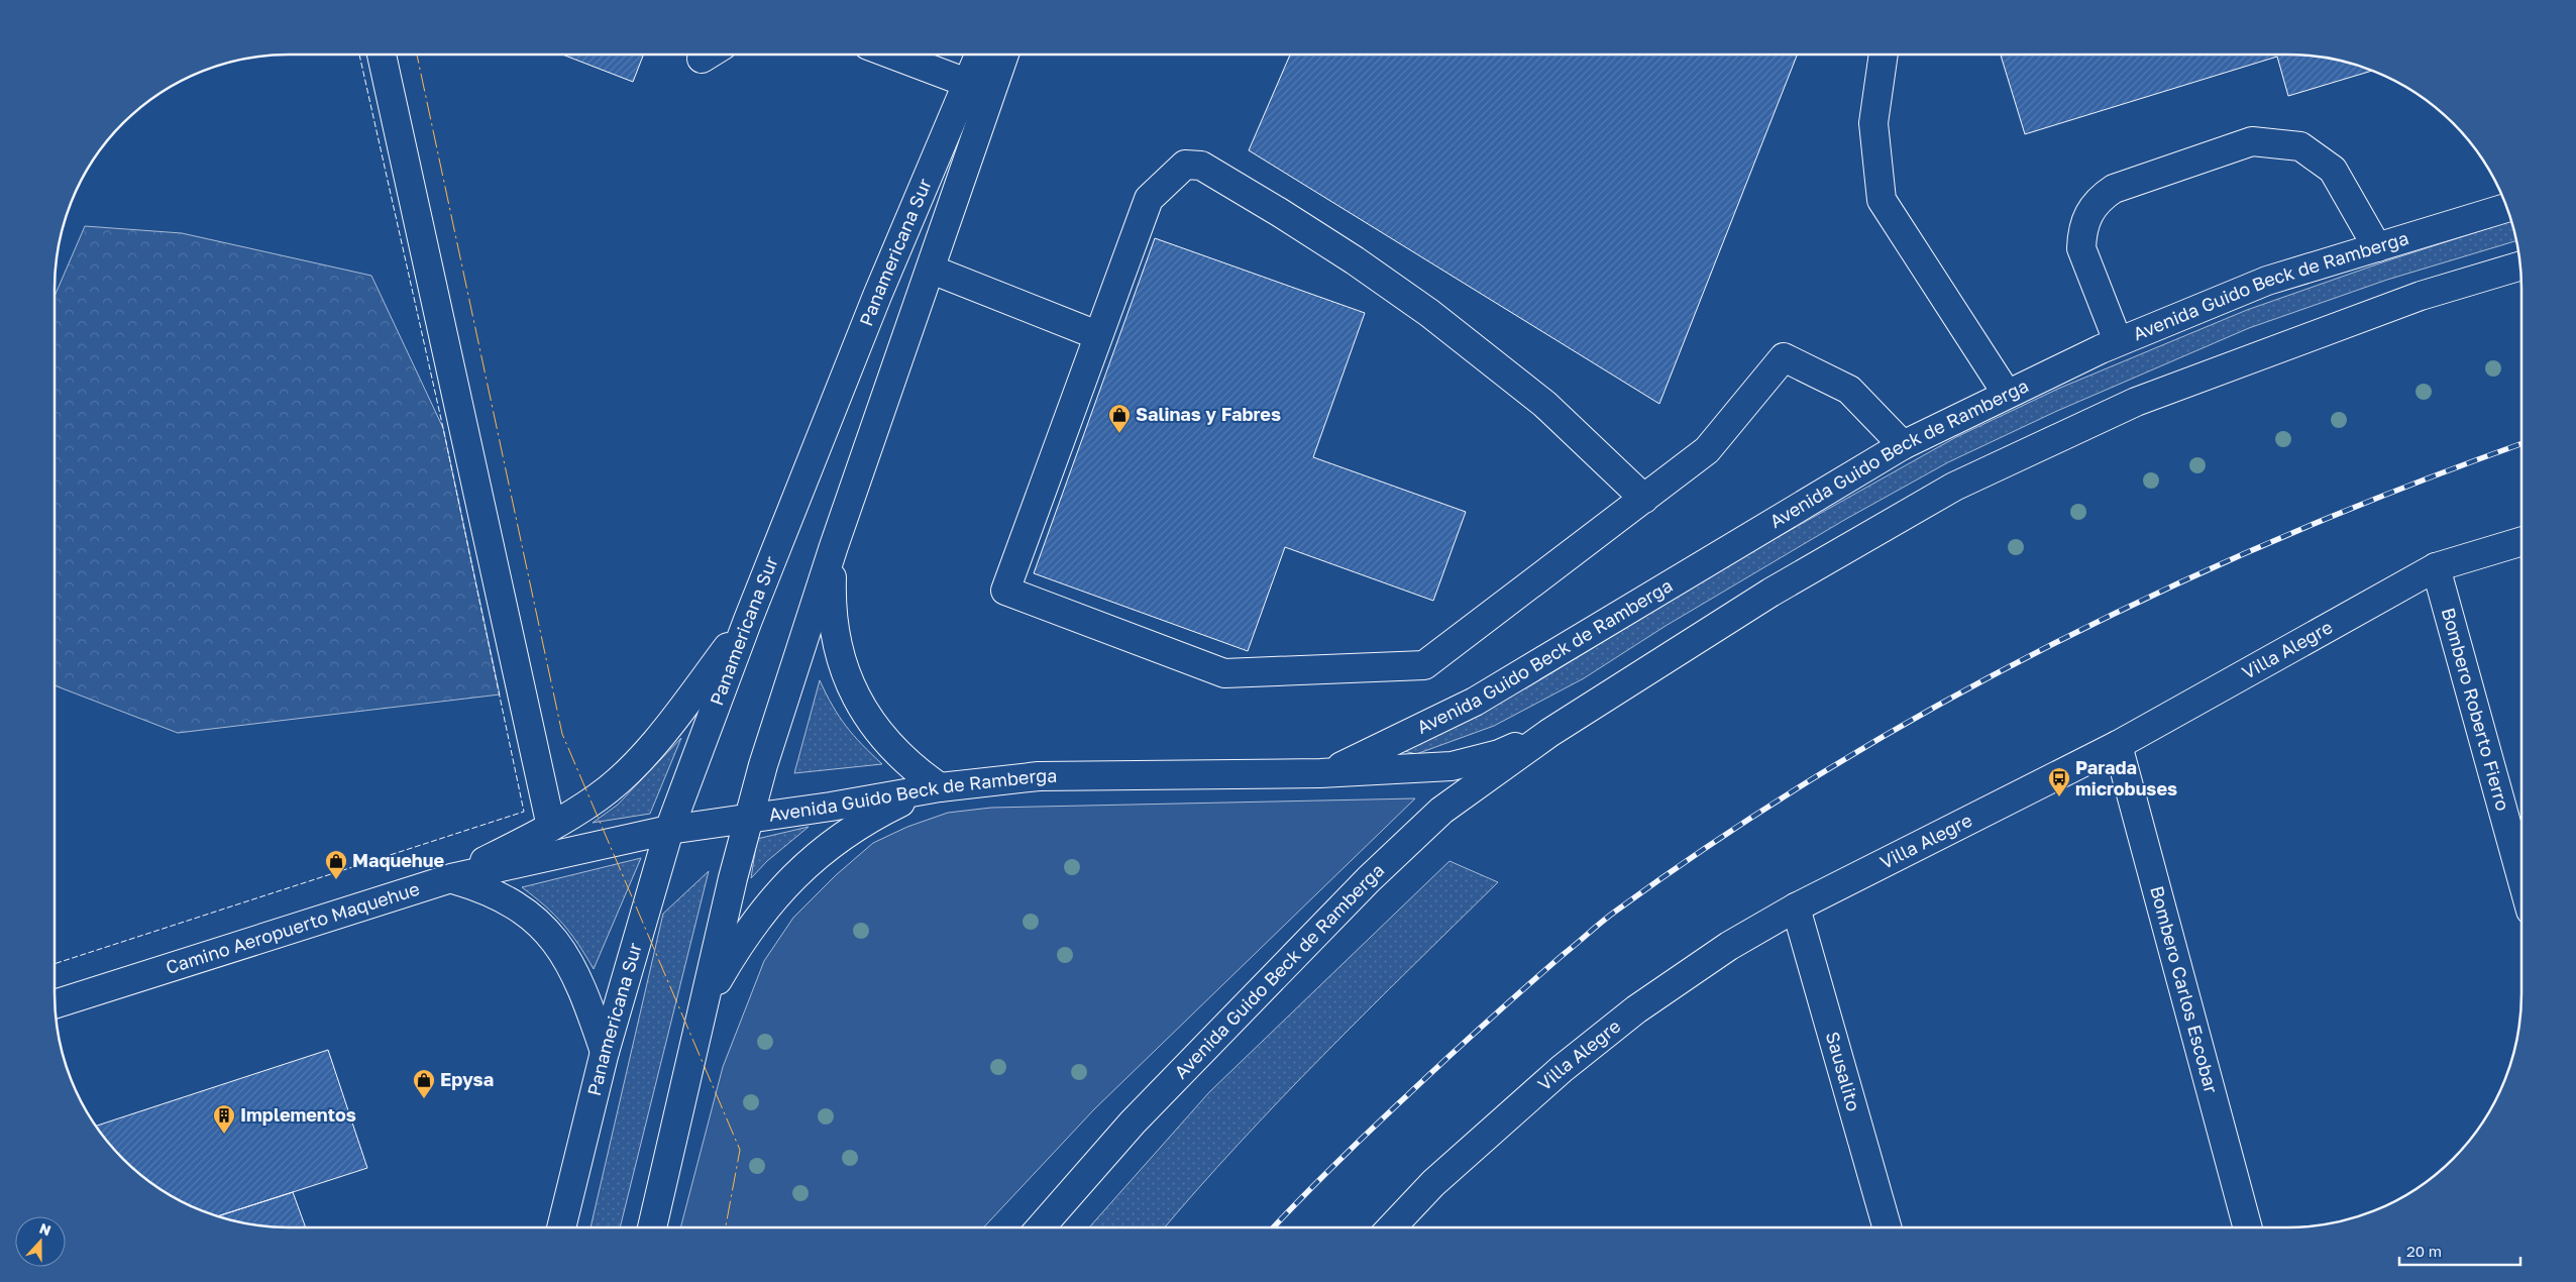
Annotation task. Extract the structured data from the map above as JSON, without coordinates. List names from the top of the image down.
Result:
{
  "streets": {
    "main road": [
      "Panamericana Sur",
      "Avenida Guido Beck de Ramberga",
      "Villa Alegre",
      "Bombero Roberto Fierro",
      "Camino Aeropuerto Maquehue",
      "Bombero Carlos Escobar",
      "Sausalito"
    ]
  },
  "crossings": [
    ["Panamericana Sur", "Avenida Guido Beck de Ramberga"],
    ["Panamericana Sur", "Camino Aeropuerto Maquehue"],
    ["Avenida Guido Beck de Ramberga", "Camino Aeropuerto Maquehue"],
    ["Villa Alegre", "Bombero Roberto Fierro"],
    ["Villa Alegre", "Bombero Carlos Escobar"],
    ["Villa Alegre", "Sausalito"]
  ],
  "places": {
    "shop": ["Salinas y Fabres", "Maquehue", "Epysa"],
    "bus stop": ["Parada microbuses"],
    "building": ["Implementos"]
  },
  "scale_bar": "20 m",
  "north": "top"
}
